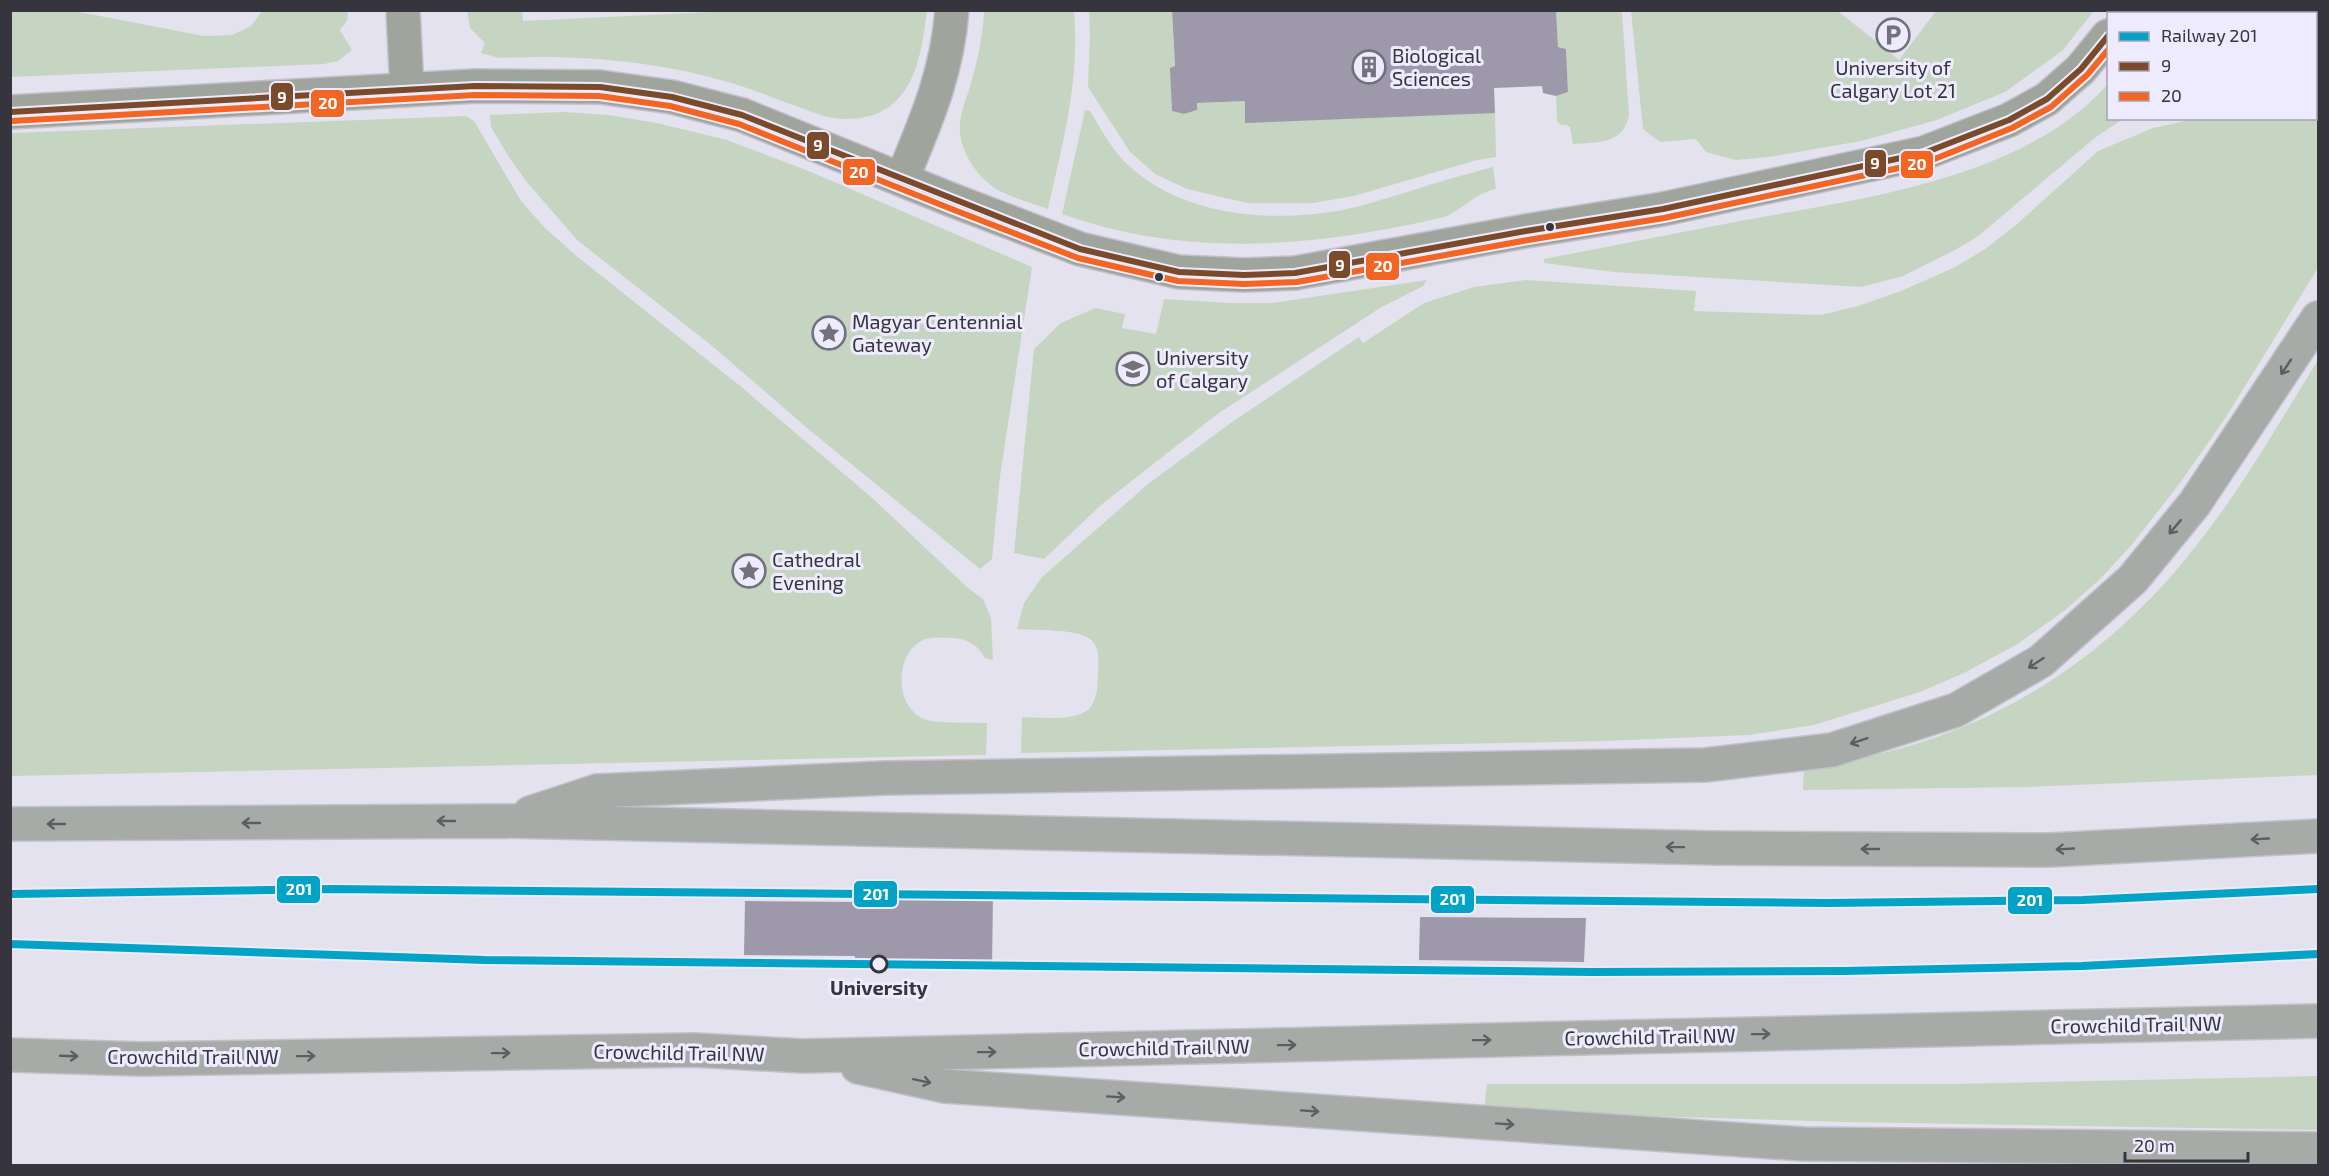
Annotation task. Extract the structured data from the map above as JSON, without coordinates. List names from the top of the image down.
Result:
{
  "streets": {
    "highway": ["Crowchild Trail NW"]
  },
  "places": {
    "parking": ["University of Calgary Lot 21"],
    "building": ["Biological Sciences"],
    "place": ["Magyar Centennial Gateway", "Cathedral Evening"],
    "school or university": ["University of Calgary"],
    "other": ["University"]
  },
  "lines": ["transit line 9", "transit line 20", "rail line 201"],
  "legend": ["Railway 201", "9", "20"],
  "scale_bar": "20 m"
}
